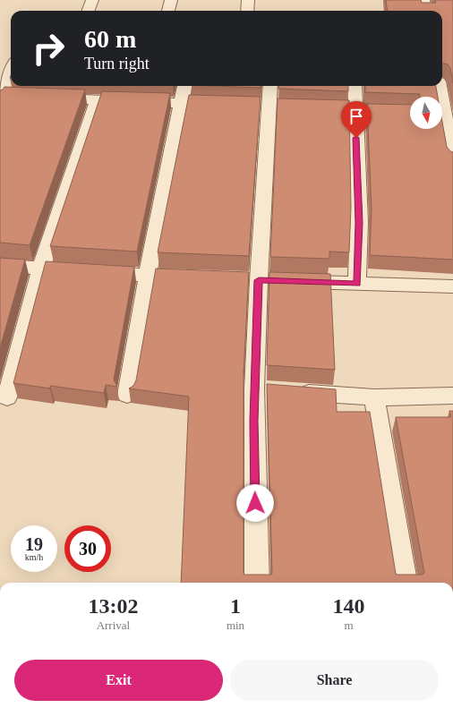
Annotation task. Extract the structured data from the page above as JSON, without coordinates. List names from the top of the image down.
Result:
{
  "north": "bottom",
  "page": {
    "turn": ["60 m", "Turn right"],
    "speed": "19 km/h",
    "limit": "30",
    "eta": [
      "13:02",
      "Arrival",
      "1",
      "min",
      "140",
      "m"
    ],
    "buttons": ["Exit", "Share"]
  }
}
